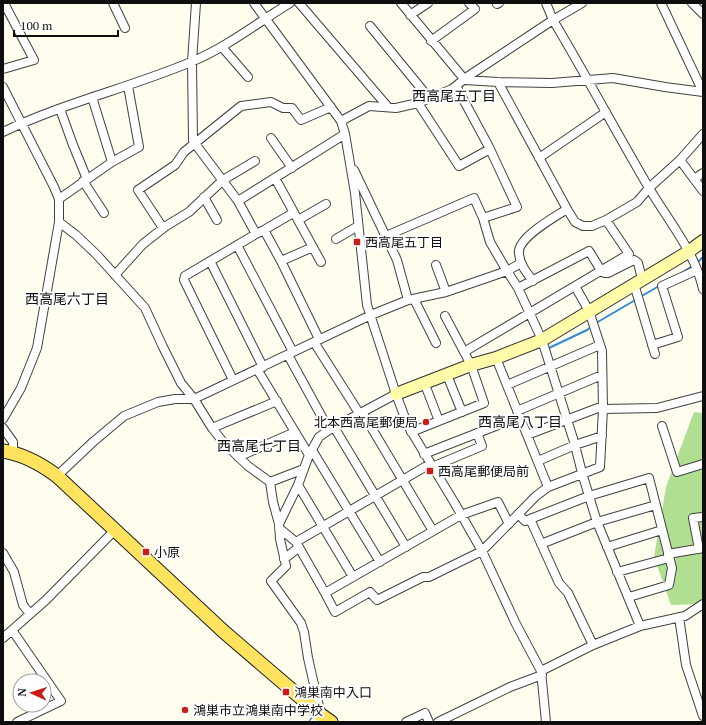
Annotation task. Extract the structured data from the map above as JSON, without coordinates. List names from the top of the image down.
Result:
{
  "districts": [
    "西高尾五丁目",
    "西高尾六丁目",
    "西高尾八丁目",
    "西高尾七丁目"
  ],
  "places": {
    "transit": [
      "西高尾五丁目",
      "西高尾郵便局前",
      "小原",
      "鴻巣南中入口"
    ],
    "other": ["北本西高尾郵便局", "鴻巣市立鴻巣南中学校"]
  },
  "scale_bar": "100 m",
  "north": "left"
}
